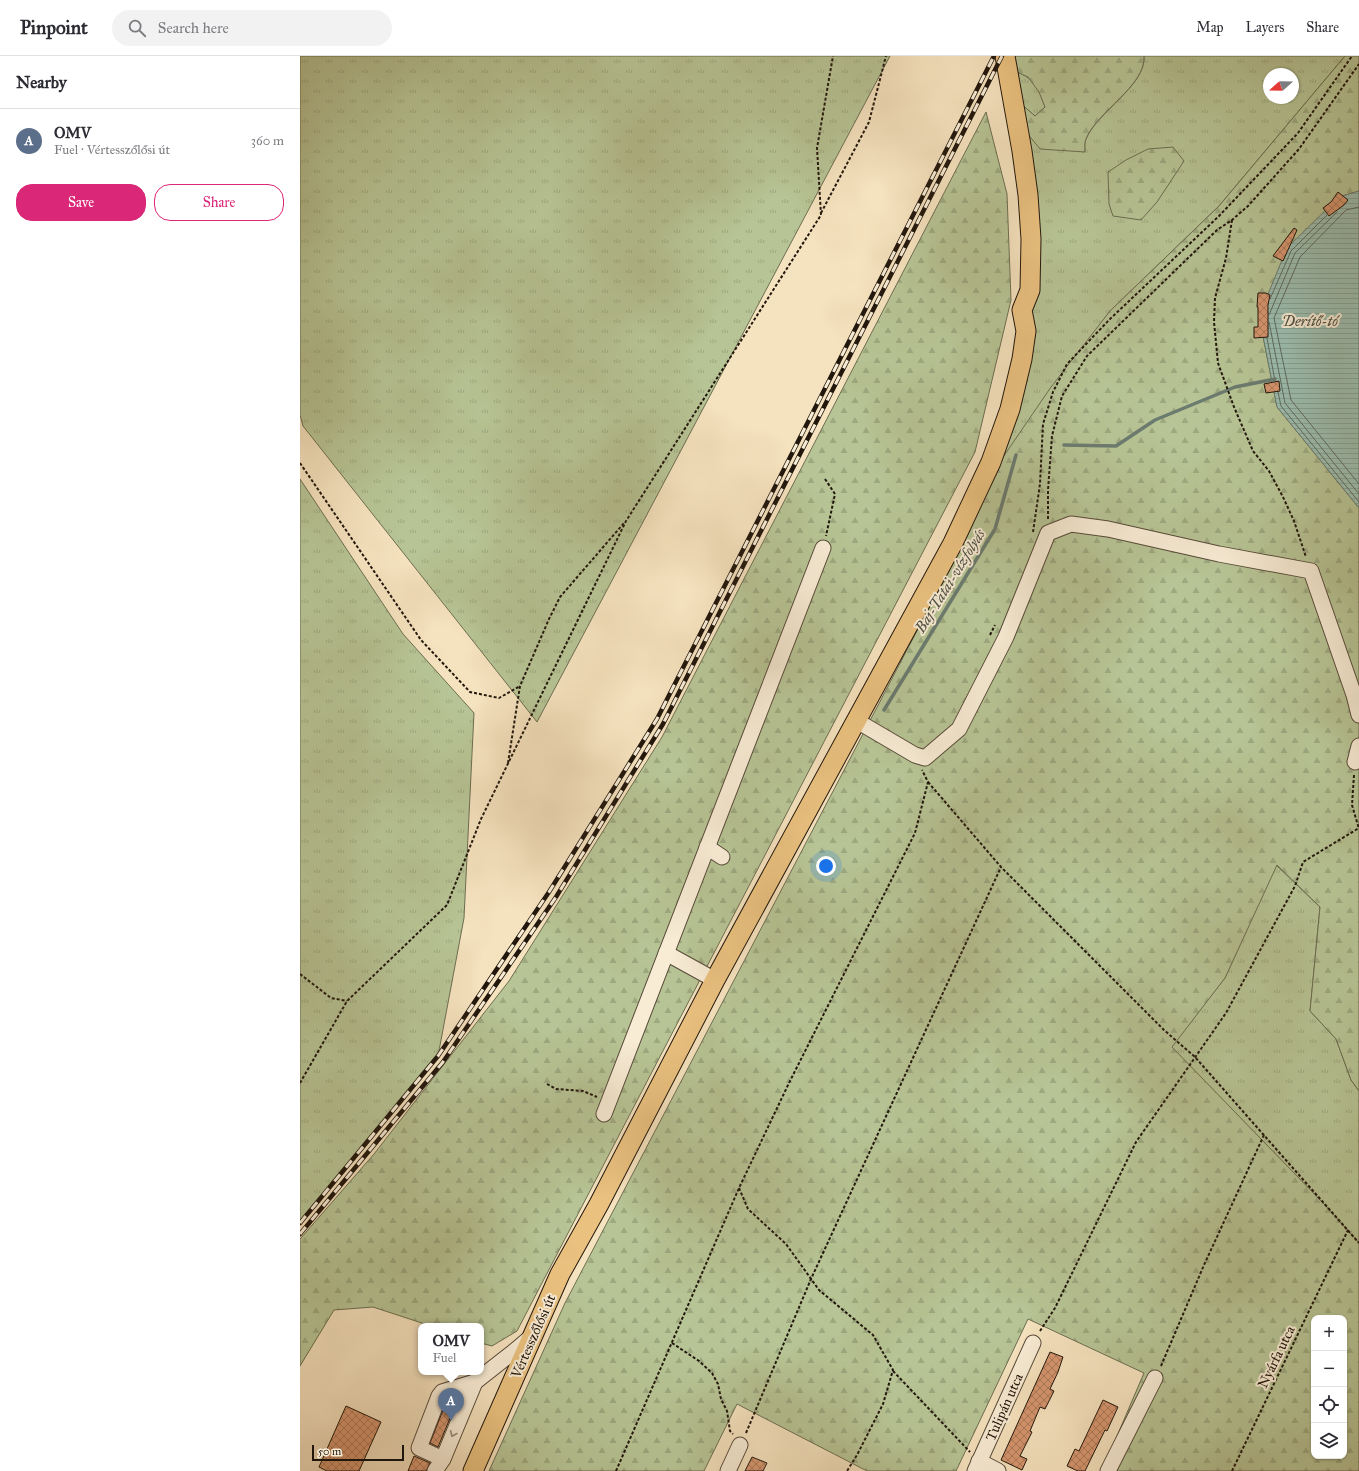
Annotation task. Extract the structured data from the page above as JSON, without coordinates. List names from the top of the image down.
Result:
{
  "streets": {
    "main road": ["Vértesszőlősi út"],
    "street": ["Tulipán utca"],
    "path": ["Nyárfa utca"]
  },
  "water": ["Derítő-tó", "Baj-Tatai-vízfolyás"],
  "scale_bar": "50 m",
  "north": "left",
  "page": {
    "header": "Pinpoint",
    "search": "Search here",
    "nav": ["Map", "Layers", "Share"],
    "heading": "Nearby",
    "list": [
      {
        "mark": "A",
        "name": "OMV",
        "note": "Fuel · Vértesszőlősi út",
        "value": "360 m"
      }
    ],
    "buttons": ["Save", "Share"],
    "map_buttons": ["+", "−"],
    "popup": ["OMV", "Fuel"],
    "pins": "A",
    "scale": "50 m"
  }
}
